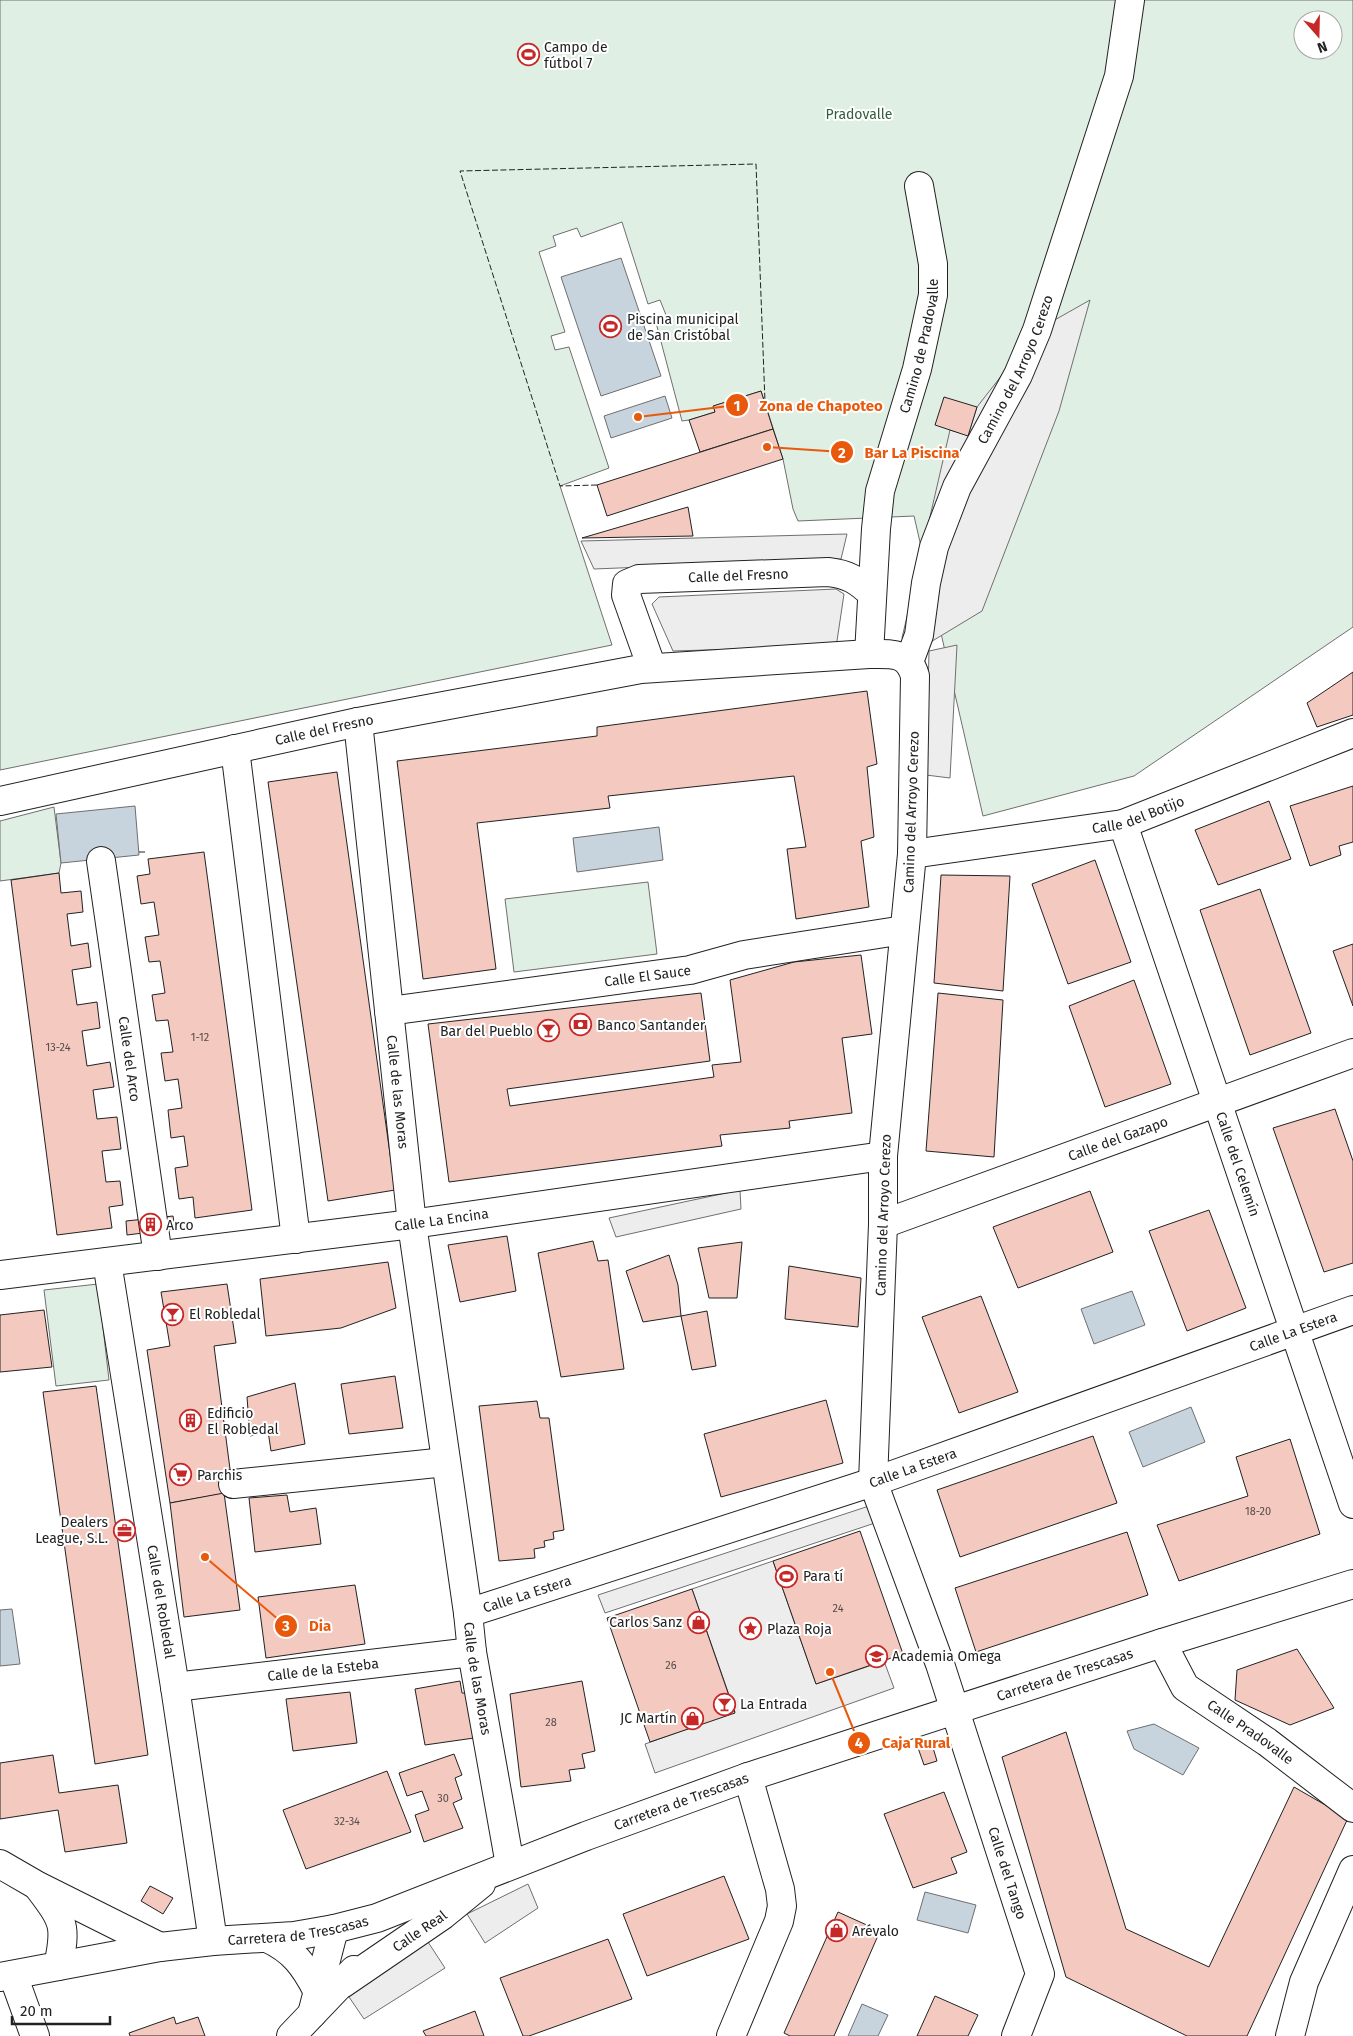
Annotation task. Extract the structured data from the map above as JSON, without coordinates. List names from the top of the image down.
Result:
{
  "streets": {
    "street": [
      "Camino de Pradovalle",
      "Camino del Arroyo Cerezo",
      "Calle del Fresno",
      "Calle del Botijo",
      "Calle El Sauce",
      "Calle del Arco",
      "Calle de las Moras",
      "Calle del Gazapo",
      "Calle del Celemín",
      "Calle La Encina",
      "Calle La Estera",
      "Calle del Robledal",
      "Calle de la Esteba",
      "Carretera de Trescasas",
      "Calle Pradovalle",
      "Calle del Tango",
      "Calle Real"
    ]
  },
  "crossings": [
    ["Camino de Pradovalle", "Calle del Fresno"],
    ["Camino del Arroyo Cerezo", "Calle del Fresno"],
    ["Camino del Arroyo Cerezo", "Calle del Botijo"],
    ["Camino del Arroyo Cerezo", "Calle El Sauce"],
    ["Camino del Arroyo Cerezo", "Calle del Gazapo"],
    ["Camino del Arroyo Cerezo", "Calle La Encina"],
    ["Camino del Arroyo Cerezo", "Calle La Estera"],
    ["Camino del Arroyo Cerezo", "Carretera de Trescasas"],
    ["Camino del Arroyo Cerezo", "Calle del Tango"],
    ["Calle del Fresno", "Calle de las Moras"],
    ["Calle del Botijo", "Calle del Celemín"],
    ["Calle El Sauce", "Calle de las Moras"],
    ["Calle del Arco", "Calle La Encina"],
    ["Calle de las Moras", "Calle La Encina"],
    ["Calle de las Moras", "Calle La Estera"],
    ["Calle de las Moras", "Calle de la Esteba"],
    ["Calle de las Moras", "Carretera de Trescasas"],
    ["Calle de las Moras", "Calle Real"],
    ["Calle del Gazapo", "Calle del Celemín"],
    ["Calle del Celemín", "Calle La Estera"],
    ["Calle La Encina", "Calle del Robledal"],
    ["Calle del Robledal", "Calle de la Esteba"],
    ["Calle del Robledal", "Carretera de Trescasas"],
    ["Carretera de Trescasas", "Calle Pradovalle"],
    ["Carretera de Trescasas", "Calle del Tango"],
    ["Carretera de Trescasas", "Calle Real"]
  ],
  "parks": ["Pradovalle"],
  "places": {
    "sports": ["Campo de fútbol 7", "Piscina municipal de San Cristóbal", "Para tí"],
    "other": [
      "Zona de Chapoteo",
      "Bar La Piscina",
      "Dia",
      "Caja Rural"
    ],
    "bank": ["Banco Santander"],
    "bar": ["Bar del Pueblo", "El Robledal", "La Entrada"],
    "building": ["Arco", "Edificio El Robledal"],
    "supermarket": ["Parchis"],
    "office": ["Dealers League, S.L."],
    "shop": ["Carlos Sanz", "JC Martín", "Arévalo"],
    "place": ["Plaza Roja"],
    "school or university": ["Academia Omega"]
  },
  "house_numbers": [
    "1-12",
    "13-24",
    "18-20",
    "24",
    "26",
    "28",
    "30",
    "32-34"
  ],
  "scale_bar": "20 m",
  "north": "bottom"
}
